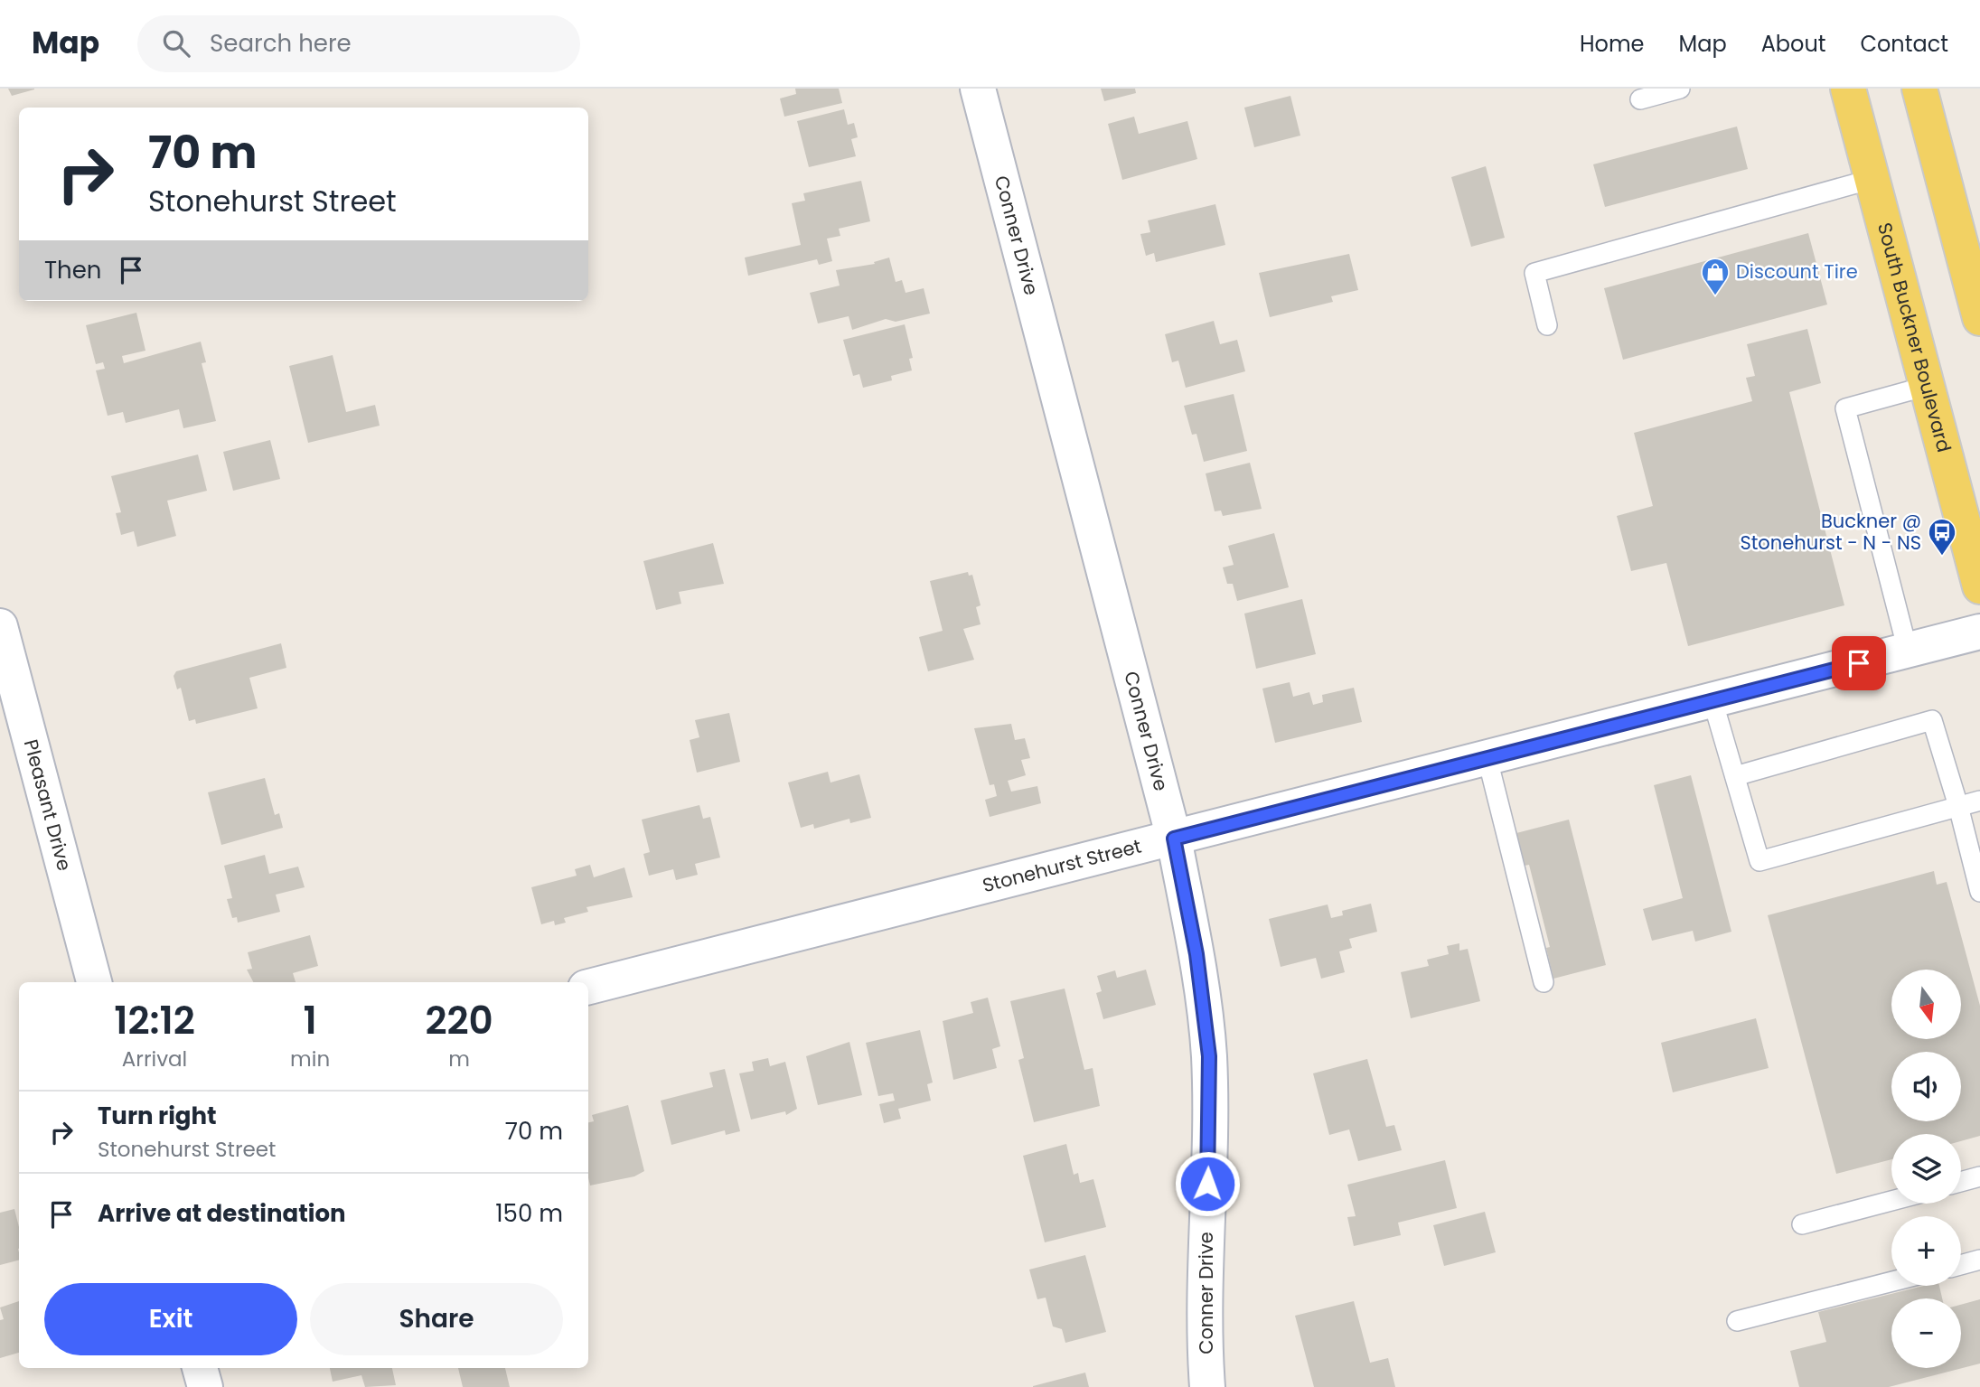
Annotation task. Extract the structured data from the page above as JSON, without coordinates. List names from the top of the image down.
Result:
{
  "streets": {
    "main road": ["South Buckner Boulevard"],
    "street": ["Conner Drive", "Pleasant Drive", "Stonehurst Street"]
  },
  "crossings": [
    ["Conner Drive", "Stonehurst Street"]
  ],
  "places": {
    "shop": ["Discount Tire"],
    "bus stop": ["Buckner @ Stonehurst - N - NS"]
  },
  "north": "bottom",
  "page": {
    "header": "Map",
    "search": "Search here",
    "nav": [
      "Home",
      "Map",
      "About",
      "Contact"
    ],
    "turn": ["70 m", "Stonehurst Street"],
    "then": "Then",
    "map_buttons": ["+", "−"],
    "eta": [
      "12:12",
      "Arrival",
      "1",
      "min",
      "220",
      "m"
    ],
    "list": [
      {
        "name": "Turn right",
        "note": "Stonehurst Street",
        "value": "70 m"
      },
      {
        "name": "Arrive at destination",
        "value": "150 m"
      }
    ],
    "buttons": ["Exit", "Share"]
  }
}
